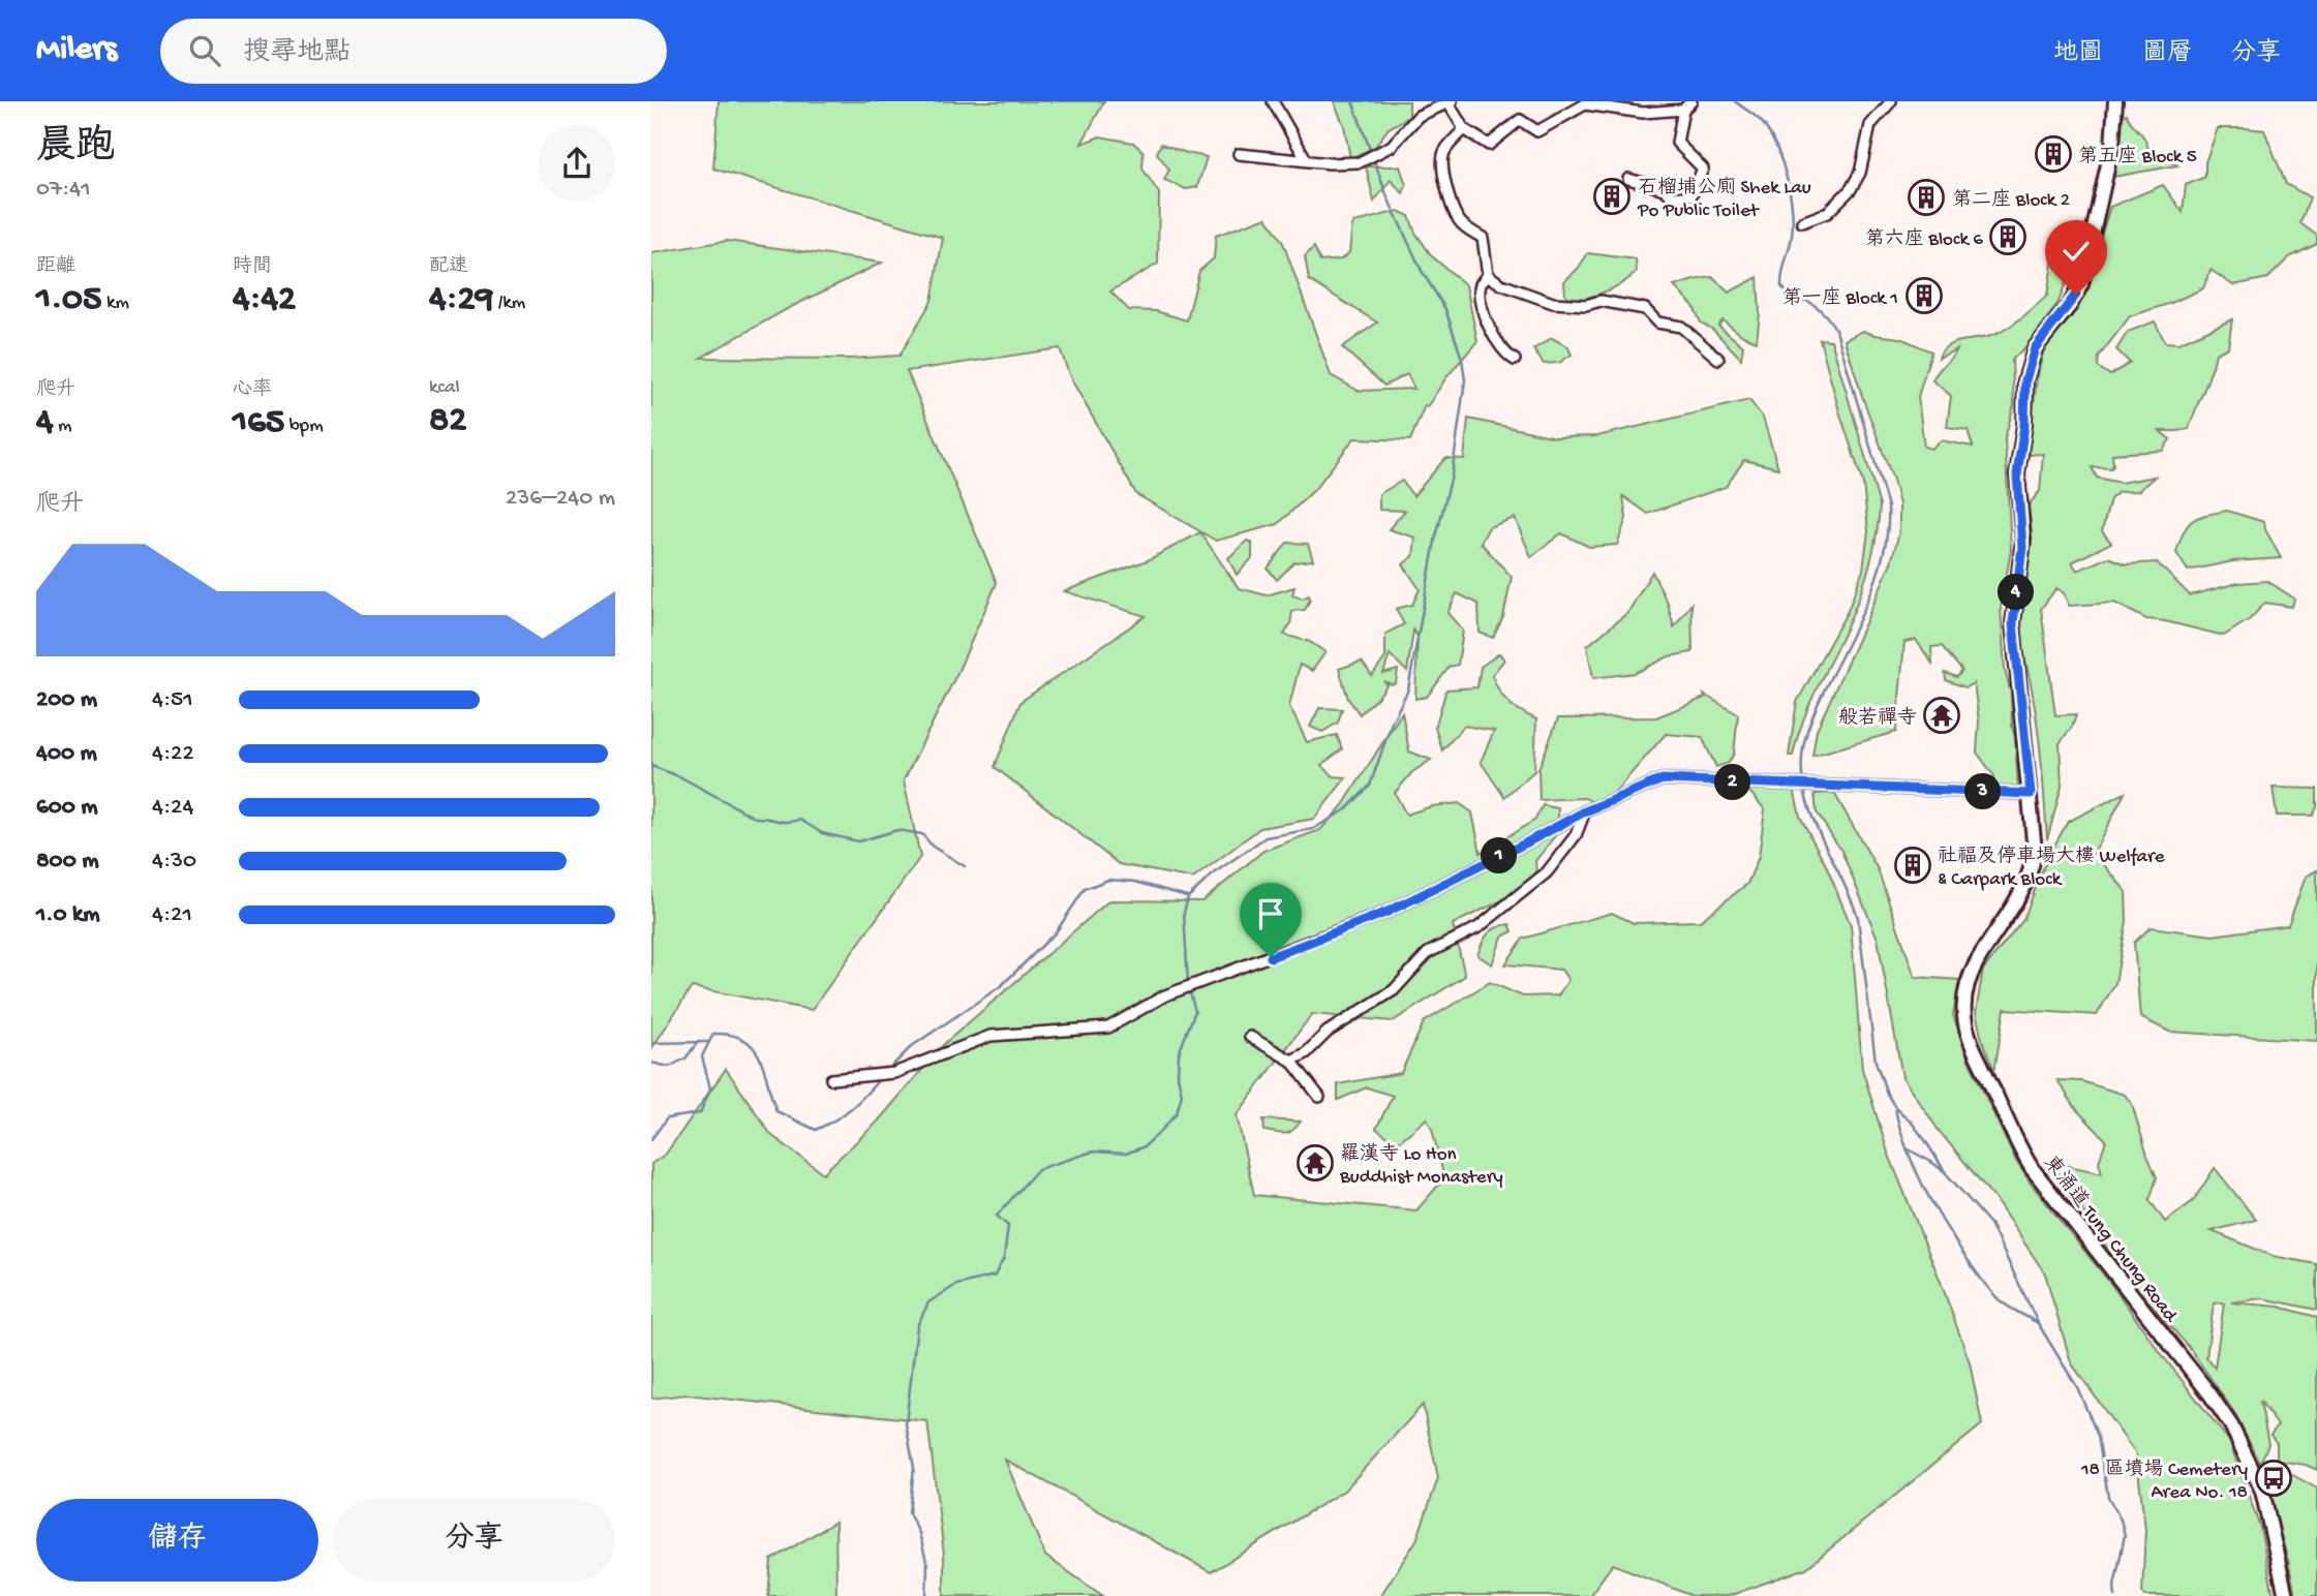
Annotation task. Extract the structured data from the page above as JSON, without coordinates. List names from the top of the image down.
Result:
{
  "streets": {
    "main road": ["東涌道 Tung Chung Road"]
  },
  "places": {
    "building": [
      "第五座 Block 5",
      "石榴埔公廁 Shek Lau Po Public Toilet",
      "第二座 Block 2",
      "第六座 Block 6",
      "第一座 Block 1",
      "社福及停車場大樓 Welfare & Carpark Block"
    ],
    "temple": ["般若禪寺", "羅漢寺 Lo Hon Buddhist Monastery"],
    "bus stop": ["18 區墳場 Cemetery Area No. 18"]
  },
  "page": {
    "header": "Milers",
    "search": "搜尋地點",
    "nav": ["地圖", "圖層", "分享"],
    "heading": ["晨跑", "07:41"],
    "stats": [
      ["距離", "1.05 km"],
      ["時間", "4:42"],
      ["配速", "4:29 /km"],
      ["爬升", "4 m"],
      ["心率", "165 bpm"],
      ["kcal", "82"]
    ],
    "chart": ["爬升", "236–240 m"],
    "pins": [
      "4",
      "2",
      "3",
      "1"
    ],
    "list": [
      {
        "name": "200 m",
        "note": "4:51"
      },
      {
        "name": "400 m",
        "note": "4:22"
      },
      {
        "name": "600 m",
        "note": "4:24"
      },
      {
        "name": "800 m",
        "note": "4:30"
      },
      {
        "name": "1.0 km",
        "note": "4:21"
      }
    ],
    "buttons": ["儲存", "分享"]
  }
}
